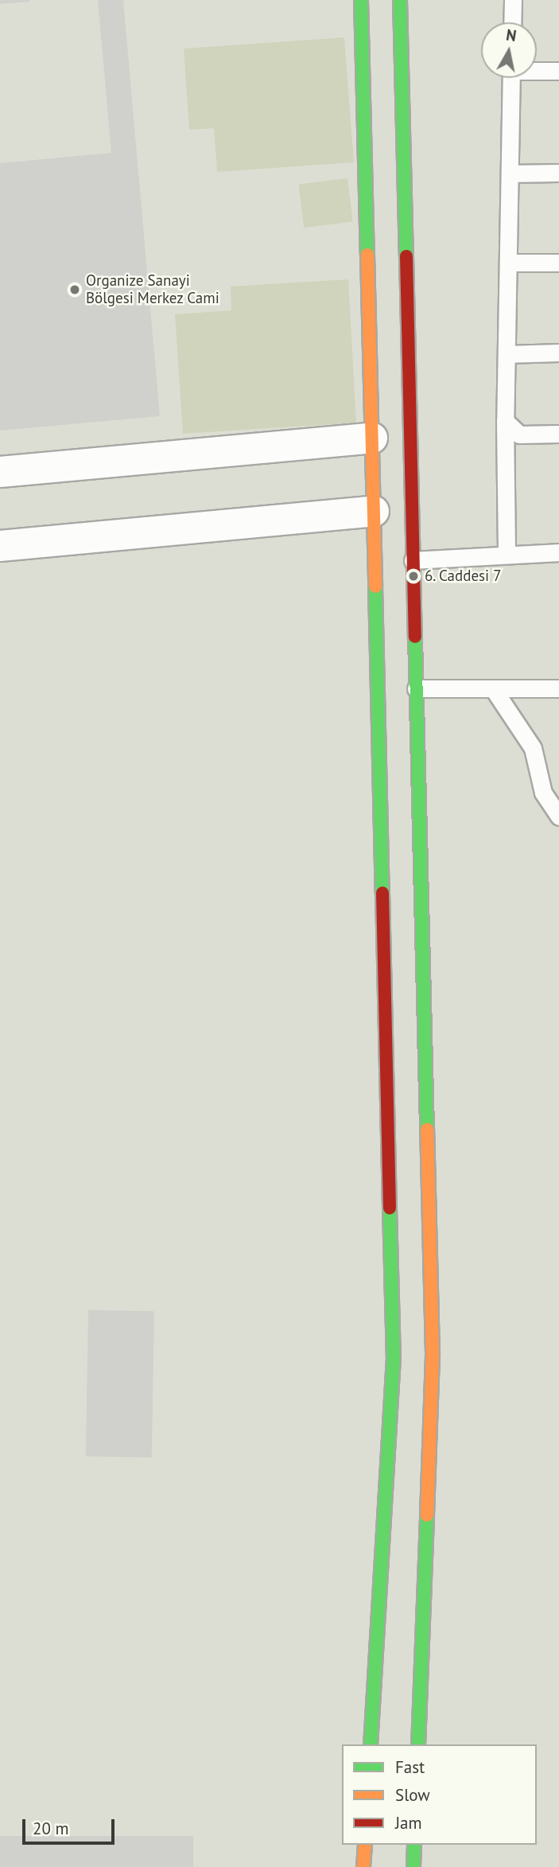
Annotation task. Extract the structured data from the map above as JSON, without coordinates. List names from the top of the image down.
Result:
{
  "places": ["Organize Sanayi Bölgesi Merkez Cami", "6. Caddesi 7"],
  "legend": ["Fast", "Slow", "Jam"],
  "scale_bar": "20 m",
  "north": "top"
}
